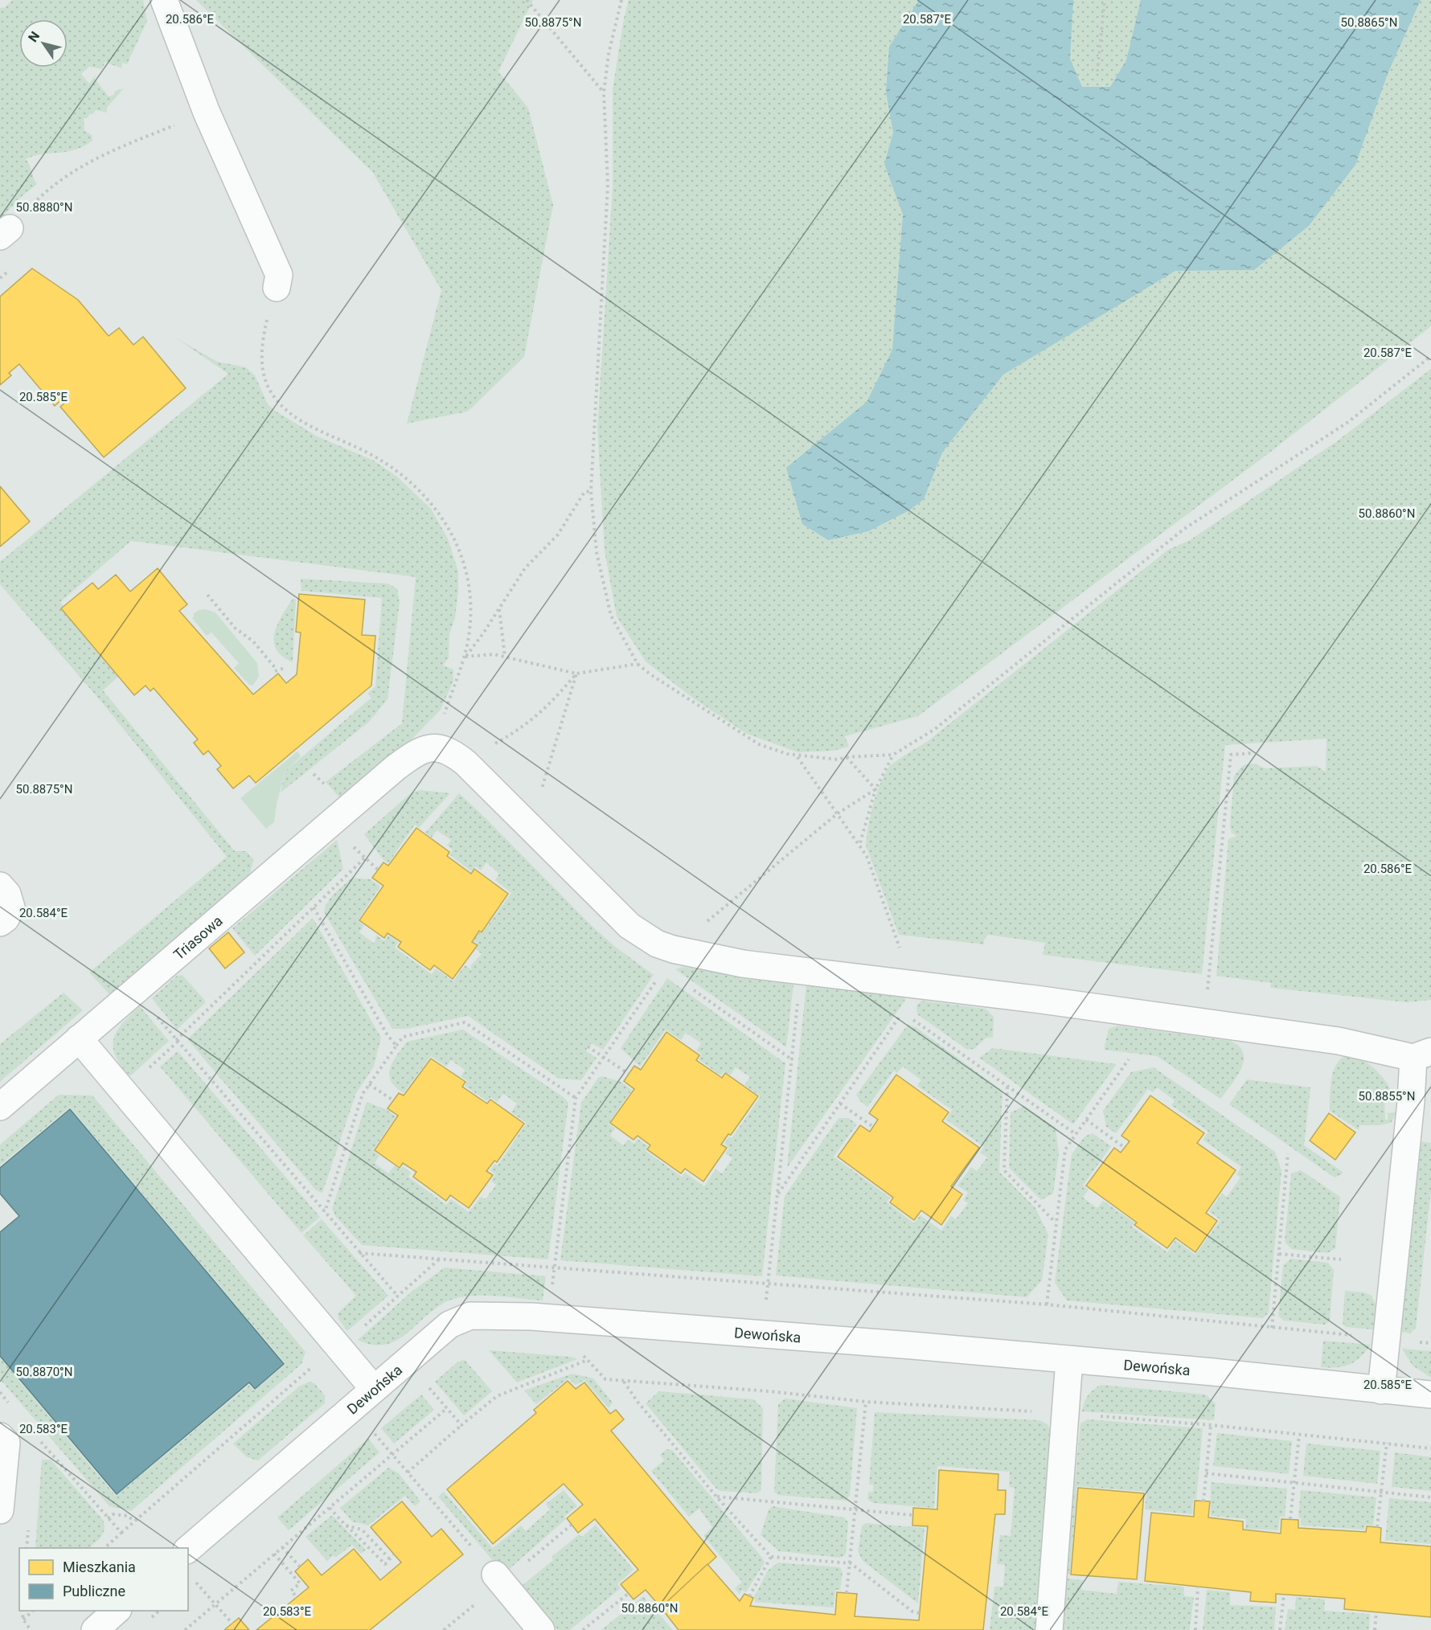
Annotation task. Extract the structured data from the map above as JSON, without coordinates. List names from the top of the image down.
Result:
{
  "streets": {
    "street": ["Triasowa", "Dewońska"]
  },
  "legend": ["Mieszkania", "Publiczne"],
  "north": "top left",
  "coordinates": [
    "20.586°E",
    "20.587°E",
    "50.8875°N",
    "50.8865°N",
    "50.8880°N",
    "20.585°E",
    "50.8860°N",
    "20.584°E",
    "50.8855°N",
    "50.8870°N",
    "20.583°E"
  ]
}
